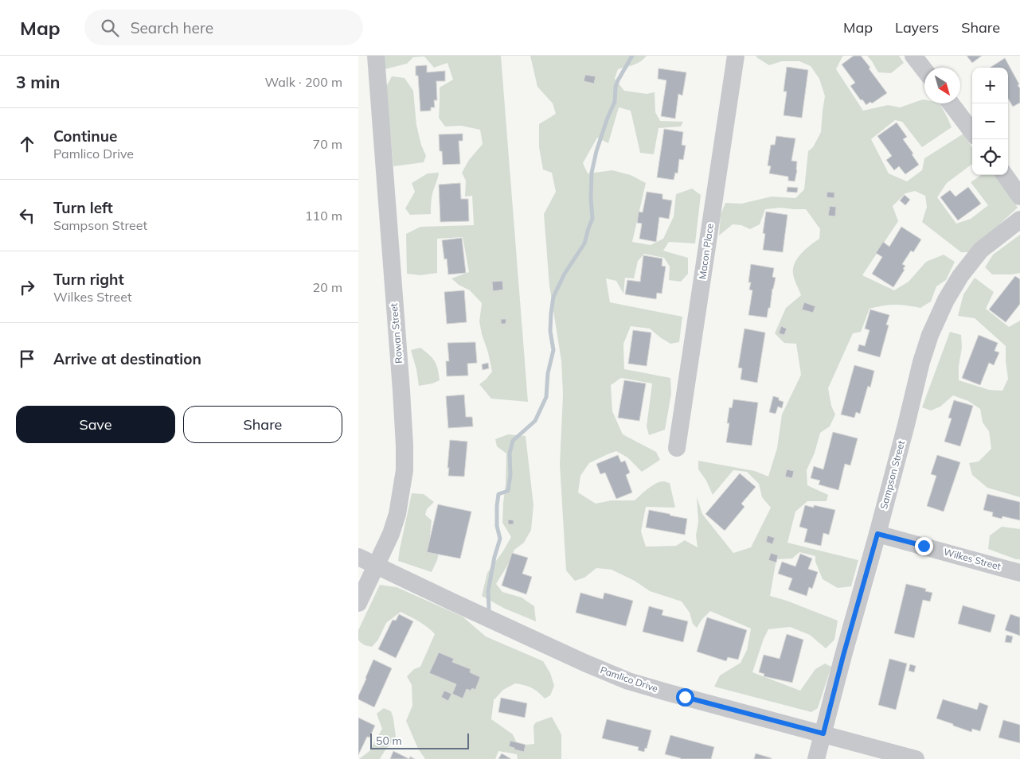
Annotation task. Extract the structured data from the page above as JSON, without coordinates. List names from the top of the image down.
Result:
{
  "streets": {
    "street": [
      "Macon Place",
      "Rowan Street",
      "Sampson Street",
      "Wilkes Street",
      "Pamlico Drive"
    ]
  },
  "crossings": [
    ["Rowan Street", "Pamlico Drive"],
    ["Sampson Street", "Wilkes Street"],
    ["Sampson Street", "Pamlico Drive"]
  ],
  "scale_bar": "50 m",
  "north": "bottom right",
  "page": {
    "header": "Map",
    "search": "Search here",
    "nav": ["Map", "Layers", "Share"],
    "heading": ["3 min", "Walk · 200 m"],
    "map_buttons": ["+", "−"],
    "list": [
      ["Continue", "Pamlico Drive", "70 m"],
      ["Turn left", "Sampson Street", "110 m"],
      ["Turn right", "Wilkes Street", "20 m"],
      "Arrive at destination"
    ],
    "buttons": ["Save", "Share"],
    "scale": "50 m"
  }
}
